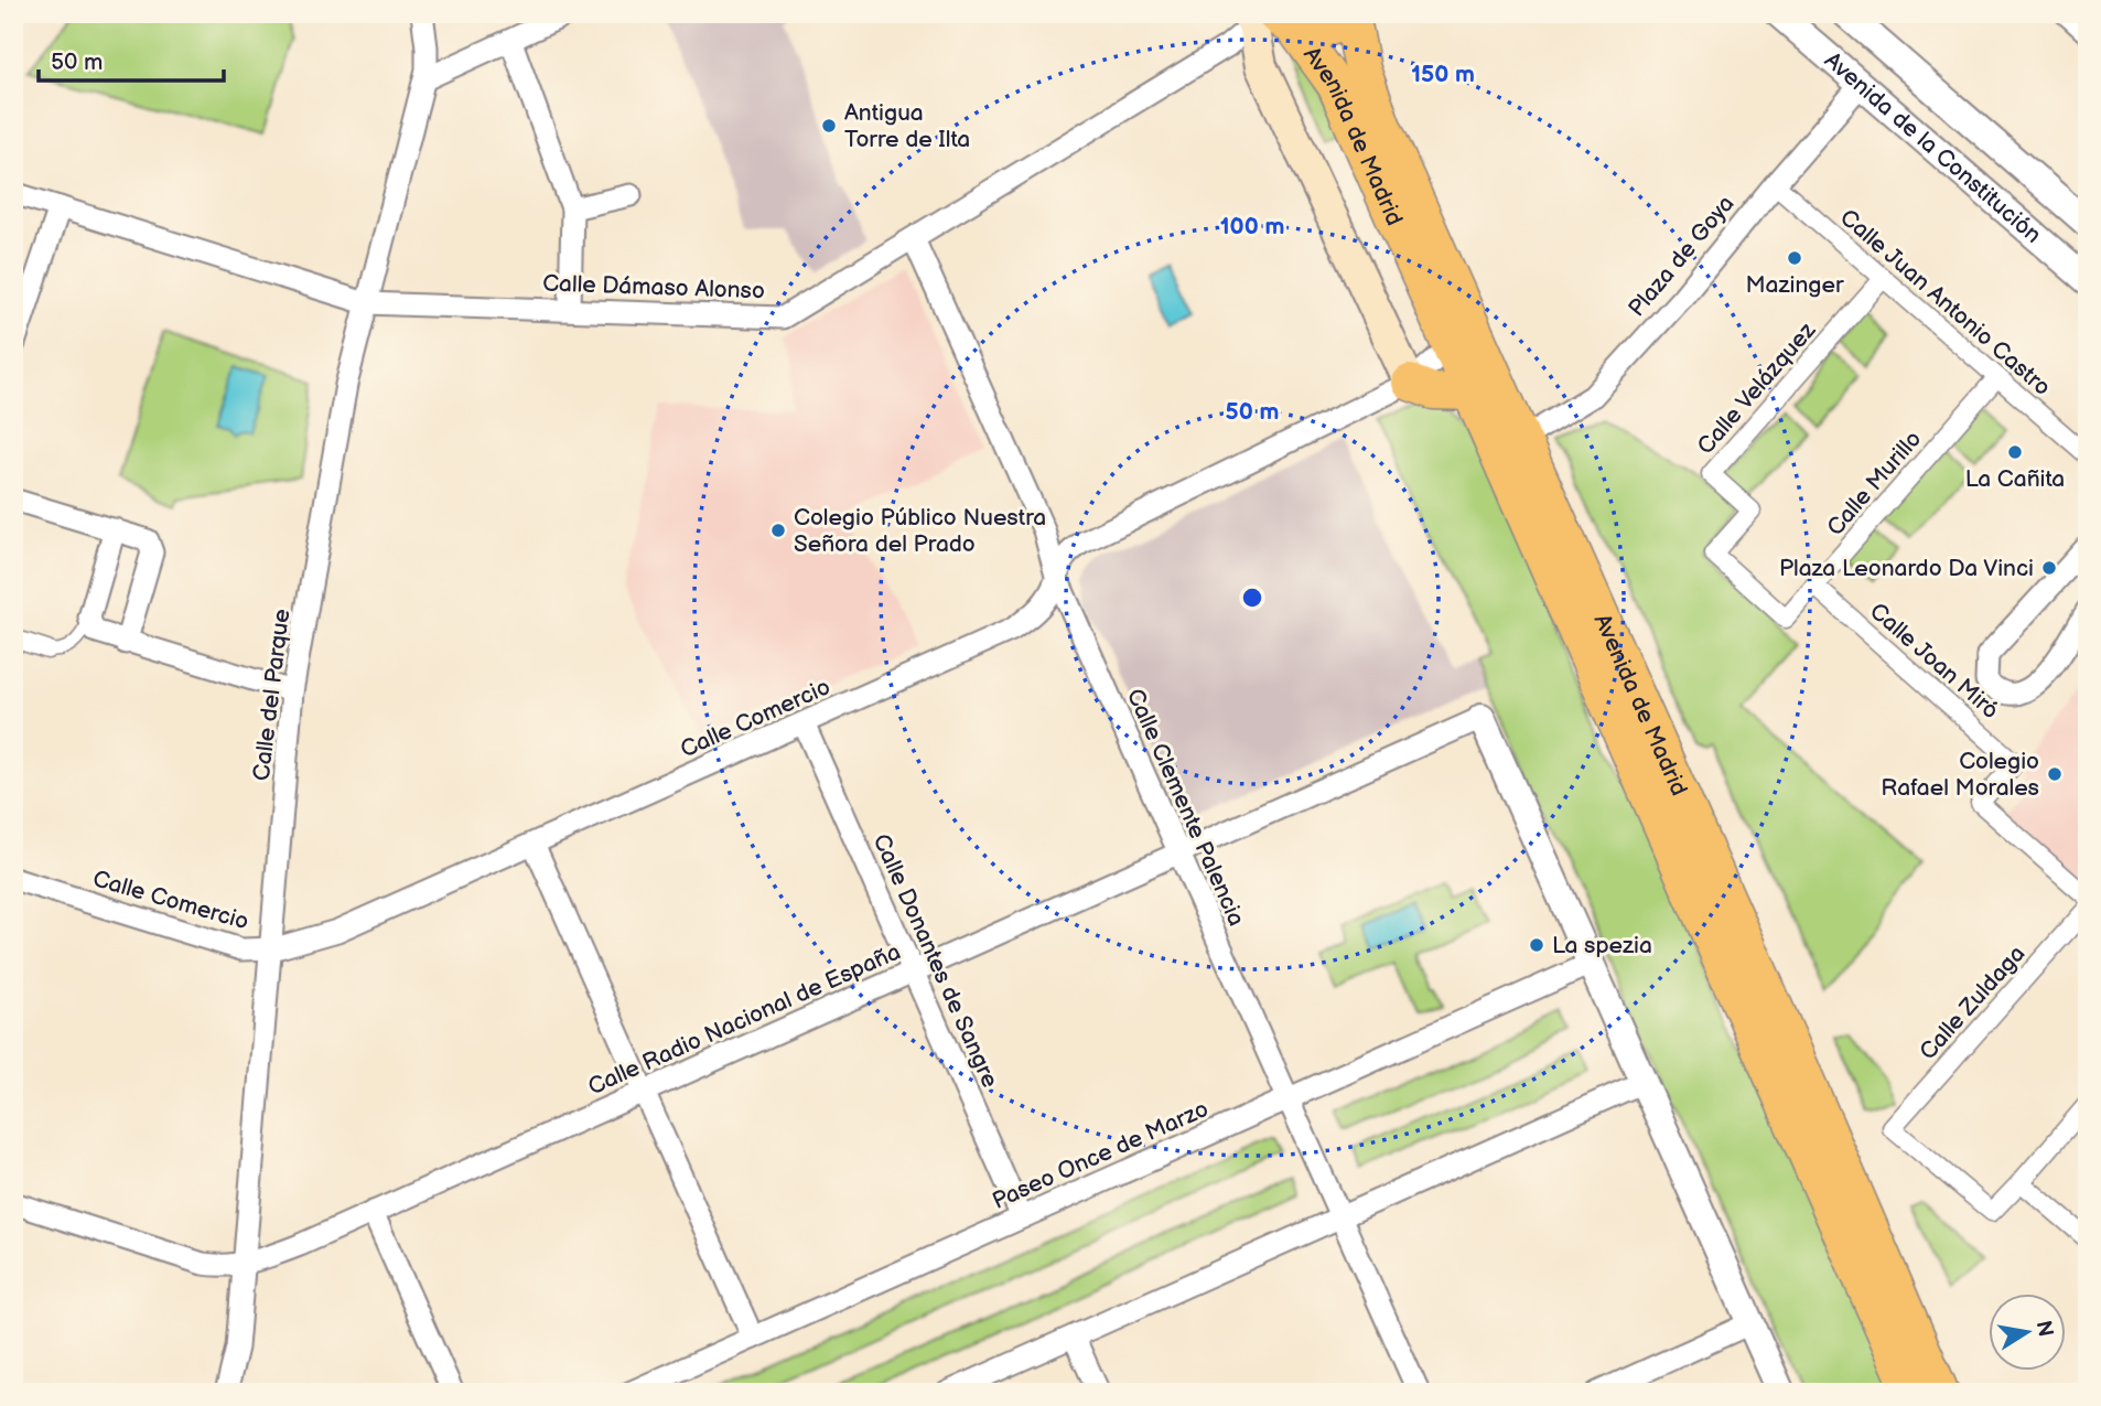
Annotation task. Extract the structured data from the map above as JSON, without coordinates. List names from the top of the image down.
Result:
{
  "streets": {
    "main road": ["Avenida de Madrid"],
    "street": [
      "Avenida de la Constitución",
      "Plaza de Goya",
      "Calle Dámaso Alonso",
      "Calle Juan Antonio Castro",
      "Calle Velázquez",
      "Calle Murillo",
      "Calle Joan Miró",
      "Calle del Parque",
      "Calle Comercio",
      "Calle Clemente Palencia",
      "Calle Donantes de Sangre",
      "Calle Zuldaga",
      "Calle Radio Nacional de España",
      "Paseo Once de Marzo"
    ]
  },
  "crossings": [
    ["Avenida de Madrid", "Plaza de Goya"],
    ["Avenida de Madrid", "Calle Dámaso Alonso"],
    ["Avenida de Madrid", "Calle Comercio"],
    ["Avenida de la Constitución", "Plaza de Goya"],
    ["Plaza de Goya", "Calle Juan Antonio Castro"],
    ["Calle Dámaso Alonso", "Calle del Parque"],
    ["Calle Dámaso Alonso", "Calle Clemente Palencia"],
    ["Calle Juan Antonio Castro", "Calle Velázquez"],
    ["Calle Juan Antonio Castro", "Calle Murillo"],
    ["Calle Velázquez", "Calle Murillo"],
    ["Calle Murillo", "Calle Joan Miró"],
    ["Calle del Parque", "Calle Comercio"],
    ["Calle del Parque", "Calle Radio Nacional de España"],
    ["Calle Comercio", "Calle Clemente Palencia"],
    ["Calle Comercio", "Calle Donantes de Sangre"],
    ["Calle Clemente Palencia", "Calle Radio Nacional de España"],
    ["Calle Clemente Palencia", "Paseo Once de Marzo"],
    ["Calle Donantes de Sangre", "Calle Radio Nacional de España"],
    ["Calle Donantes de Sangre", "Paseo Once de Marzo"]
  ],
  "places": [
    "Antigua Torre de Ilta",
    "Mazinger",
    "La Cañita",
    "Colegio Público Nuestra Señora del Prado",
    "Plaza Leonardo Da Vinci",
    "Colegio Rafael Morales",
    "La spezia"
  ],
  "scale_bar": "50 m",
  "north": "right",
  "rings": ["150 m", "100 m", "50 m"]
}
